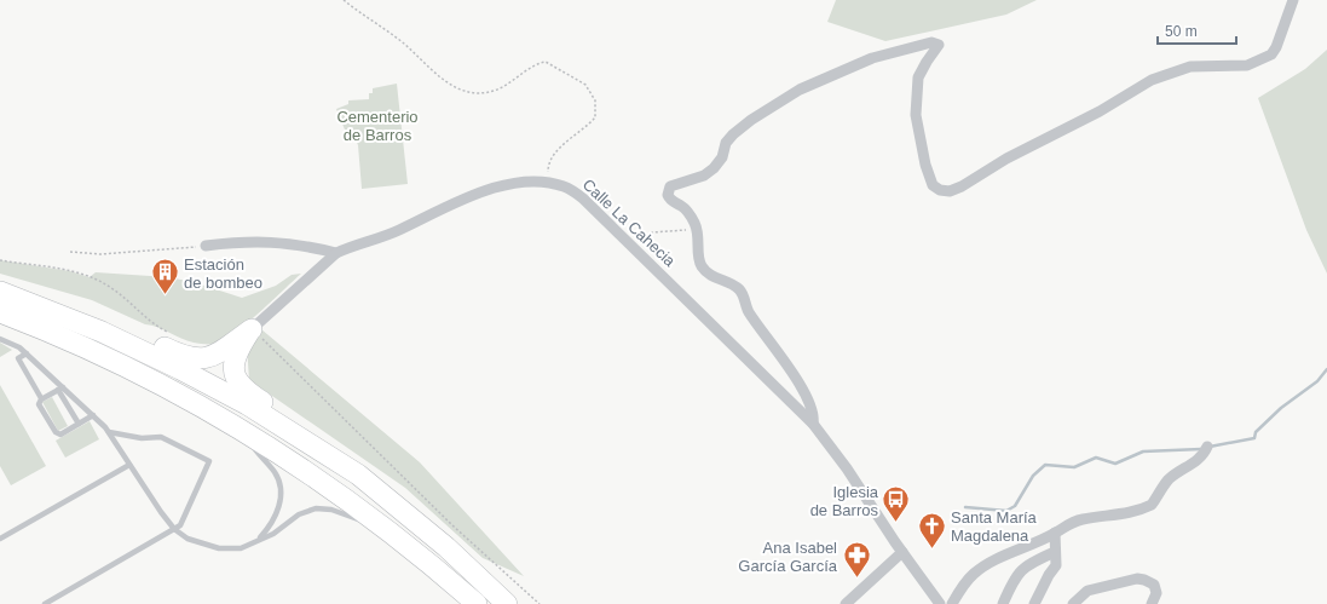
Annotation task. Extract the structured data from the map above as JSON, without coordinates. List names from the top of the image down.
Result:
{
  "streets": {
    "street": ["Calle La Cahecia"]
  },
  "parks": ["Cementerio de Barros"],
  "places": {
    "building": ["Estación de bombeo"],
    "bus stop": ["Iglesia de Barros"],
    "church": ["Santa María Magdalena"],
    "pharmacy": ["Ana Isabel García García"]
  },
  "scale_bar": "50 m"
}
